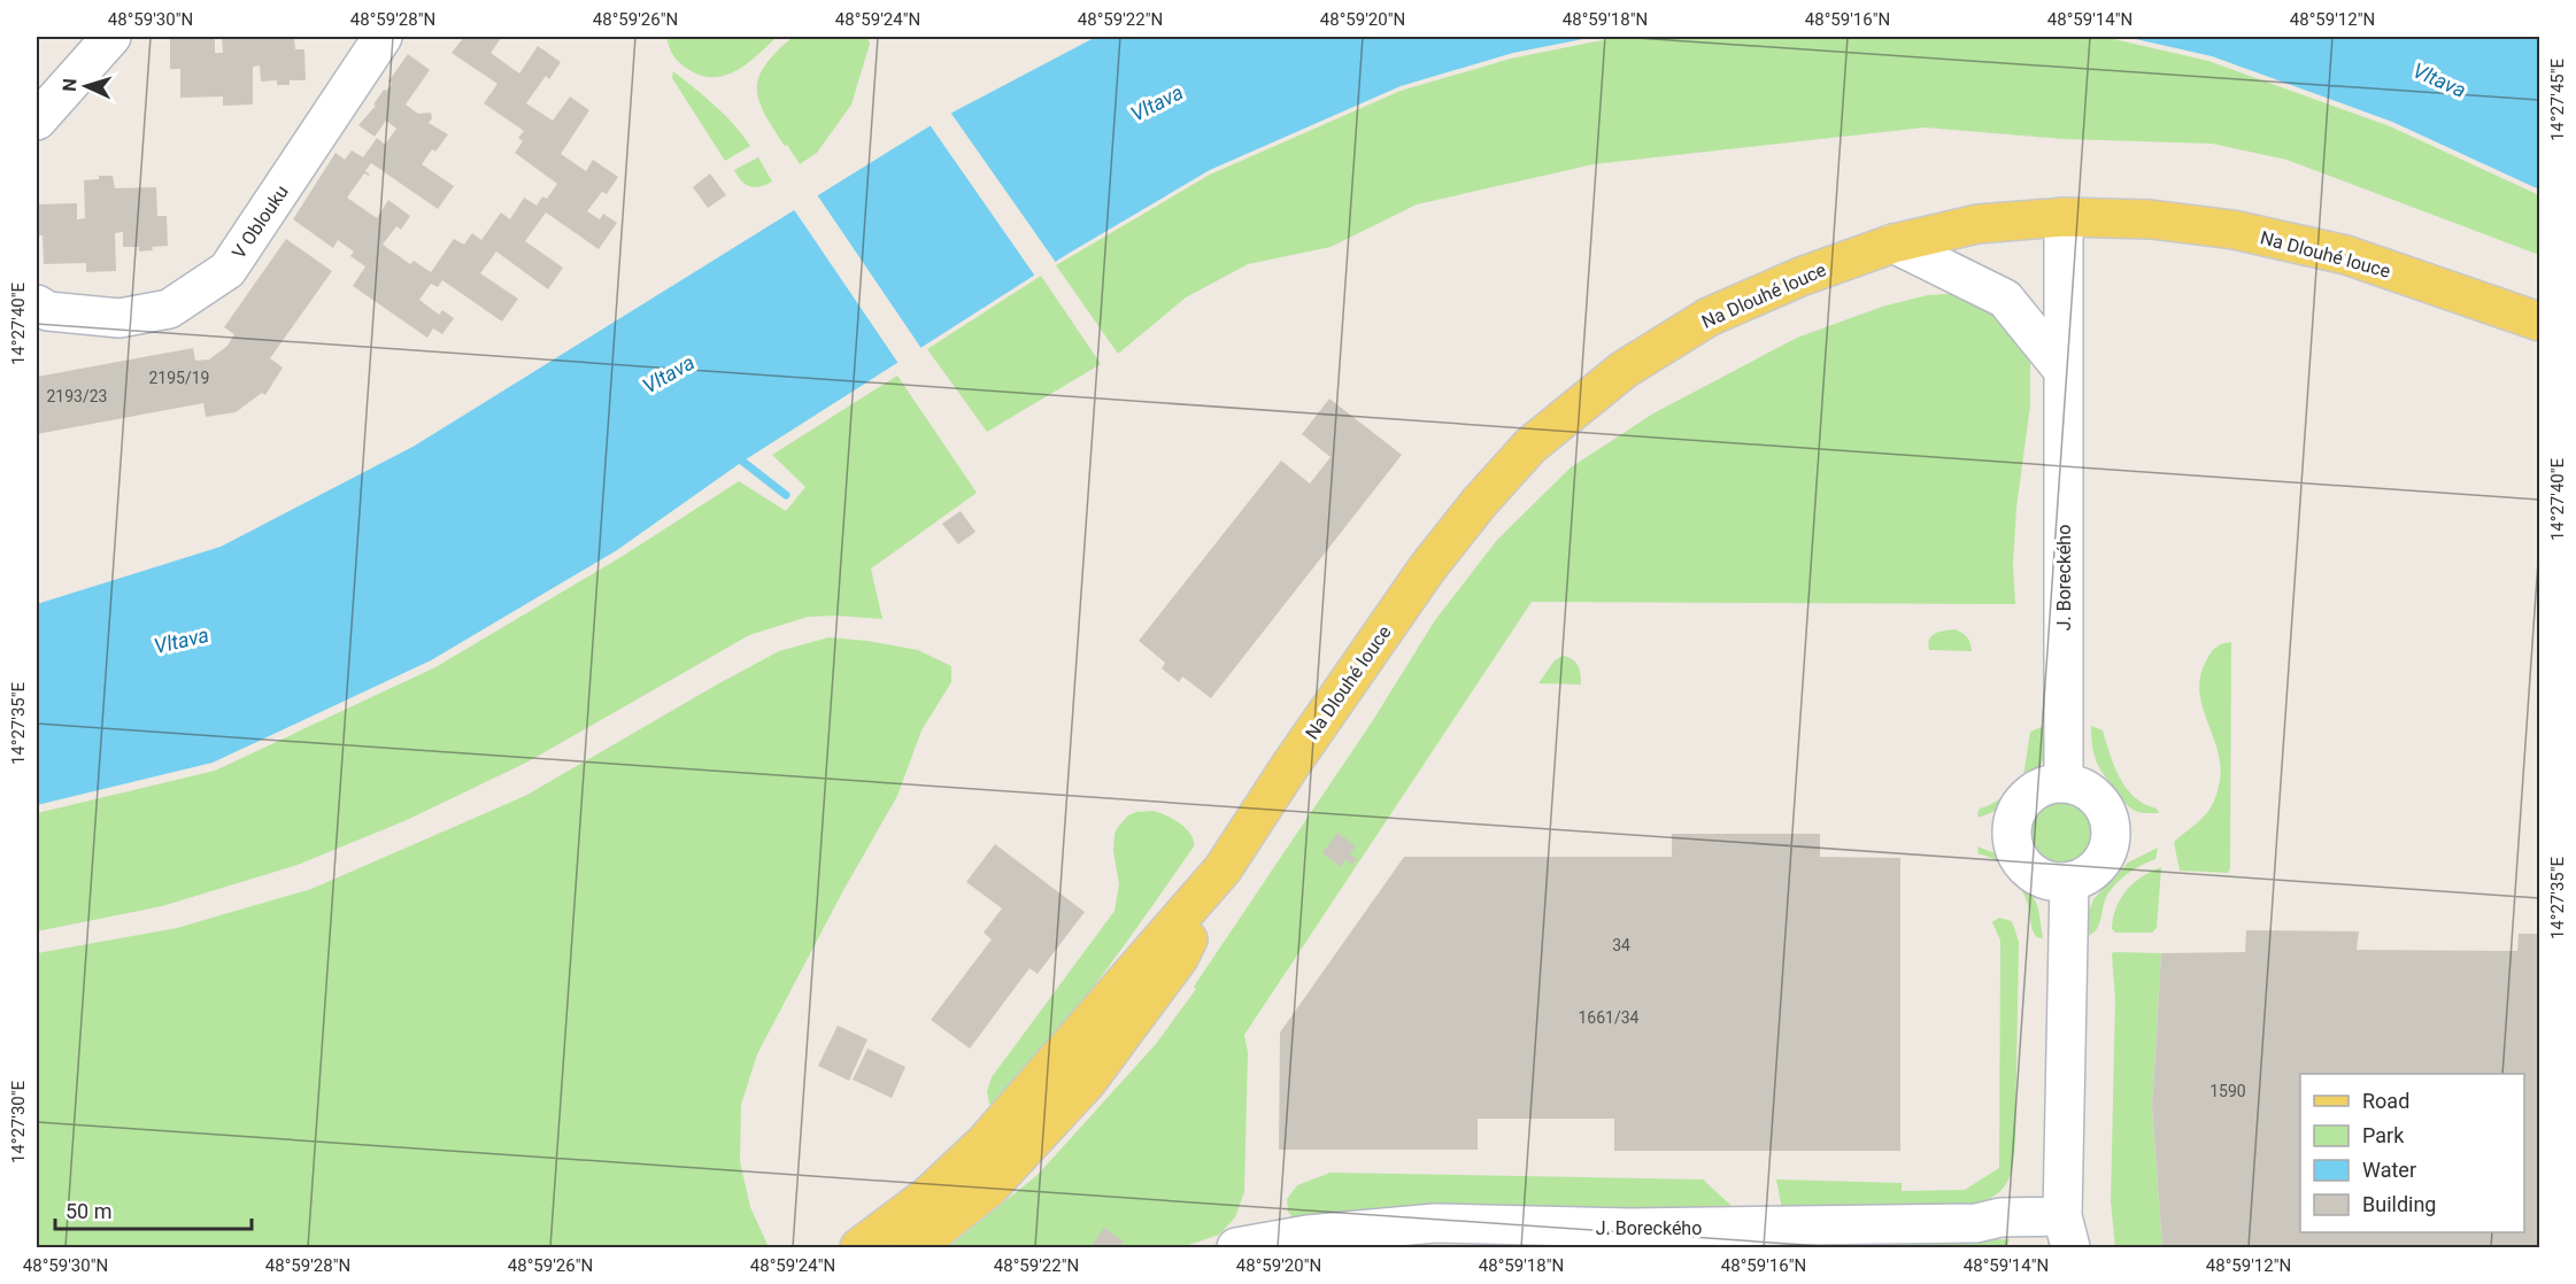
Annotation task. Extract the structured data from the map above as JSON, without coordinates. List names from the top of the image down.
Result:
{
  "streets": {
    "main road": ["Na Dlouhé louce"],
    "street": ["V Oblouku", "J. Boreckého"]
  },
  "crossings": [
    ["Na Dlouhé louce", "J. Boreckého"]
  ],
  "water": ["Vltava"],
  "house_numbers": [
    "2195/19",
    "2193/23",
    "34",
    "1661/34",
    "1590"
  ],
  "legend": [
    "Road",
    "Park",
    "Water",
    "Building"
  ],
  "scale_bar": "50 m",
  "north": "left",
  "coordinates": [
    "48°59'30\"N",
    "48°59'28\"N",
    "48°59'26\"N",
    "48°59'24\"N",
    "48°59'22\"N",
    "48°59'20\"N",
    "48°59'18\"N",
    "48°59'16\"N",
    "48°59'14\"N",
    "48°59'12\"N",
    "14°27'45\"E",
    "14°27'40\"E",
    "14°27'35\"E",
    "14°27'30\"E"
  ]
}
